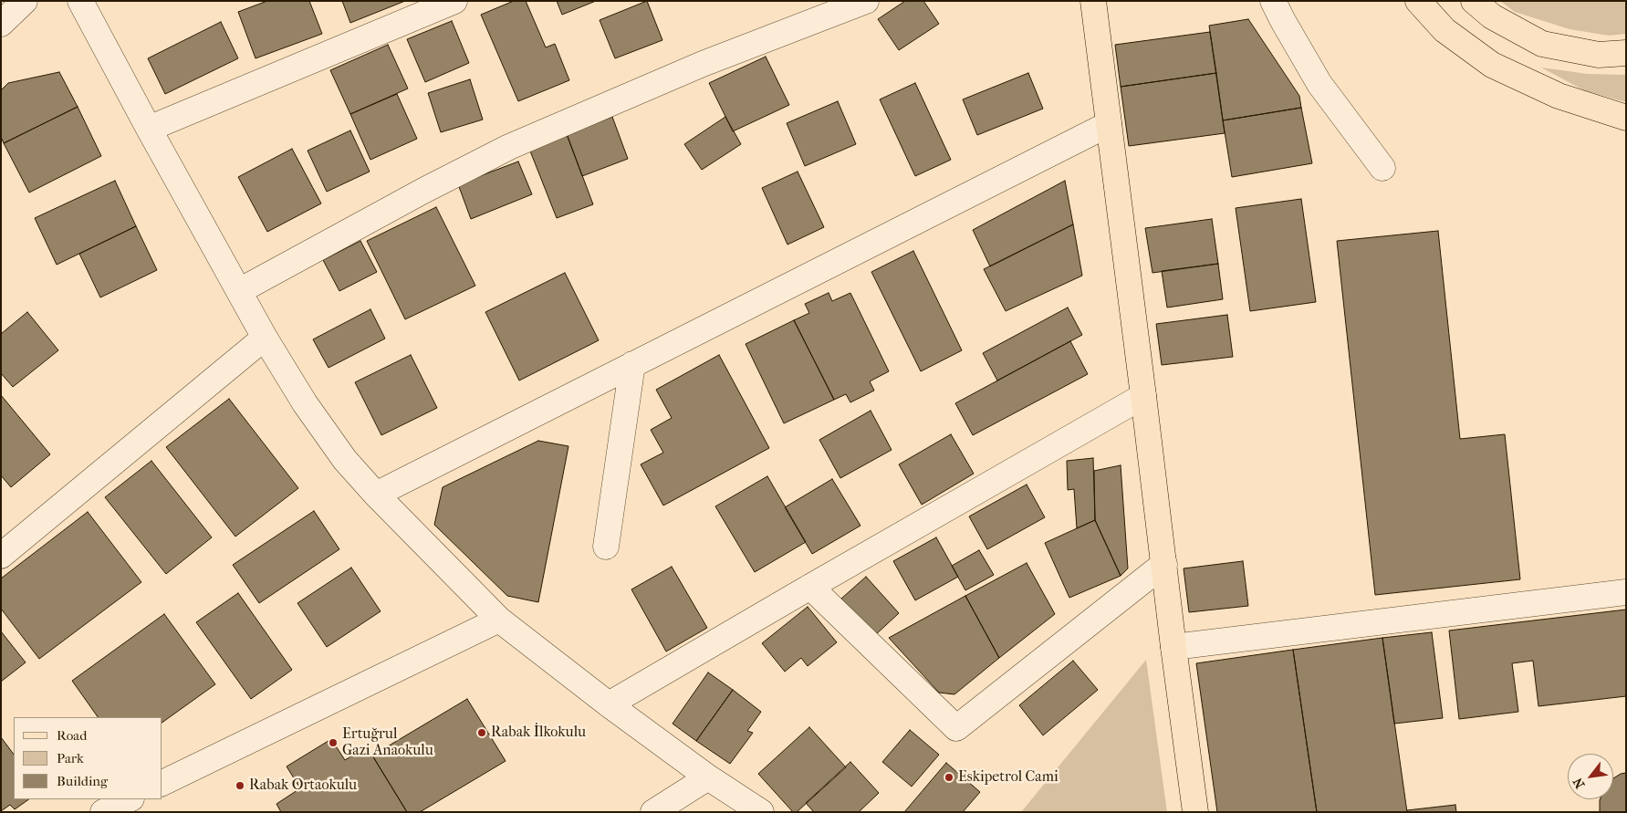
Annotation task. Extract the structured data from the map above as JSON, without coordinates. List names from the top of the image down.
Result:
{
  "places": [
    "Rabak İlkokulu",
    "Ertuğrul Gazi Anaokulu",
    "Eskipetrol Cami",
    "Rabak Ortaokulu"
  ],
  "legend": ["Road", "Park", "Building"],
  "north": "bottom left"
}
